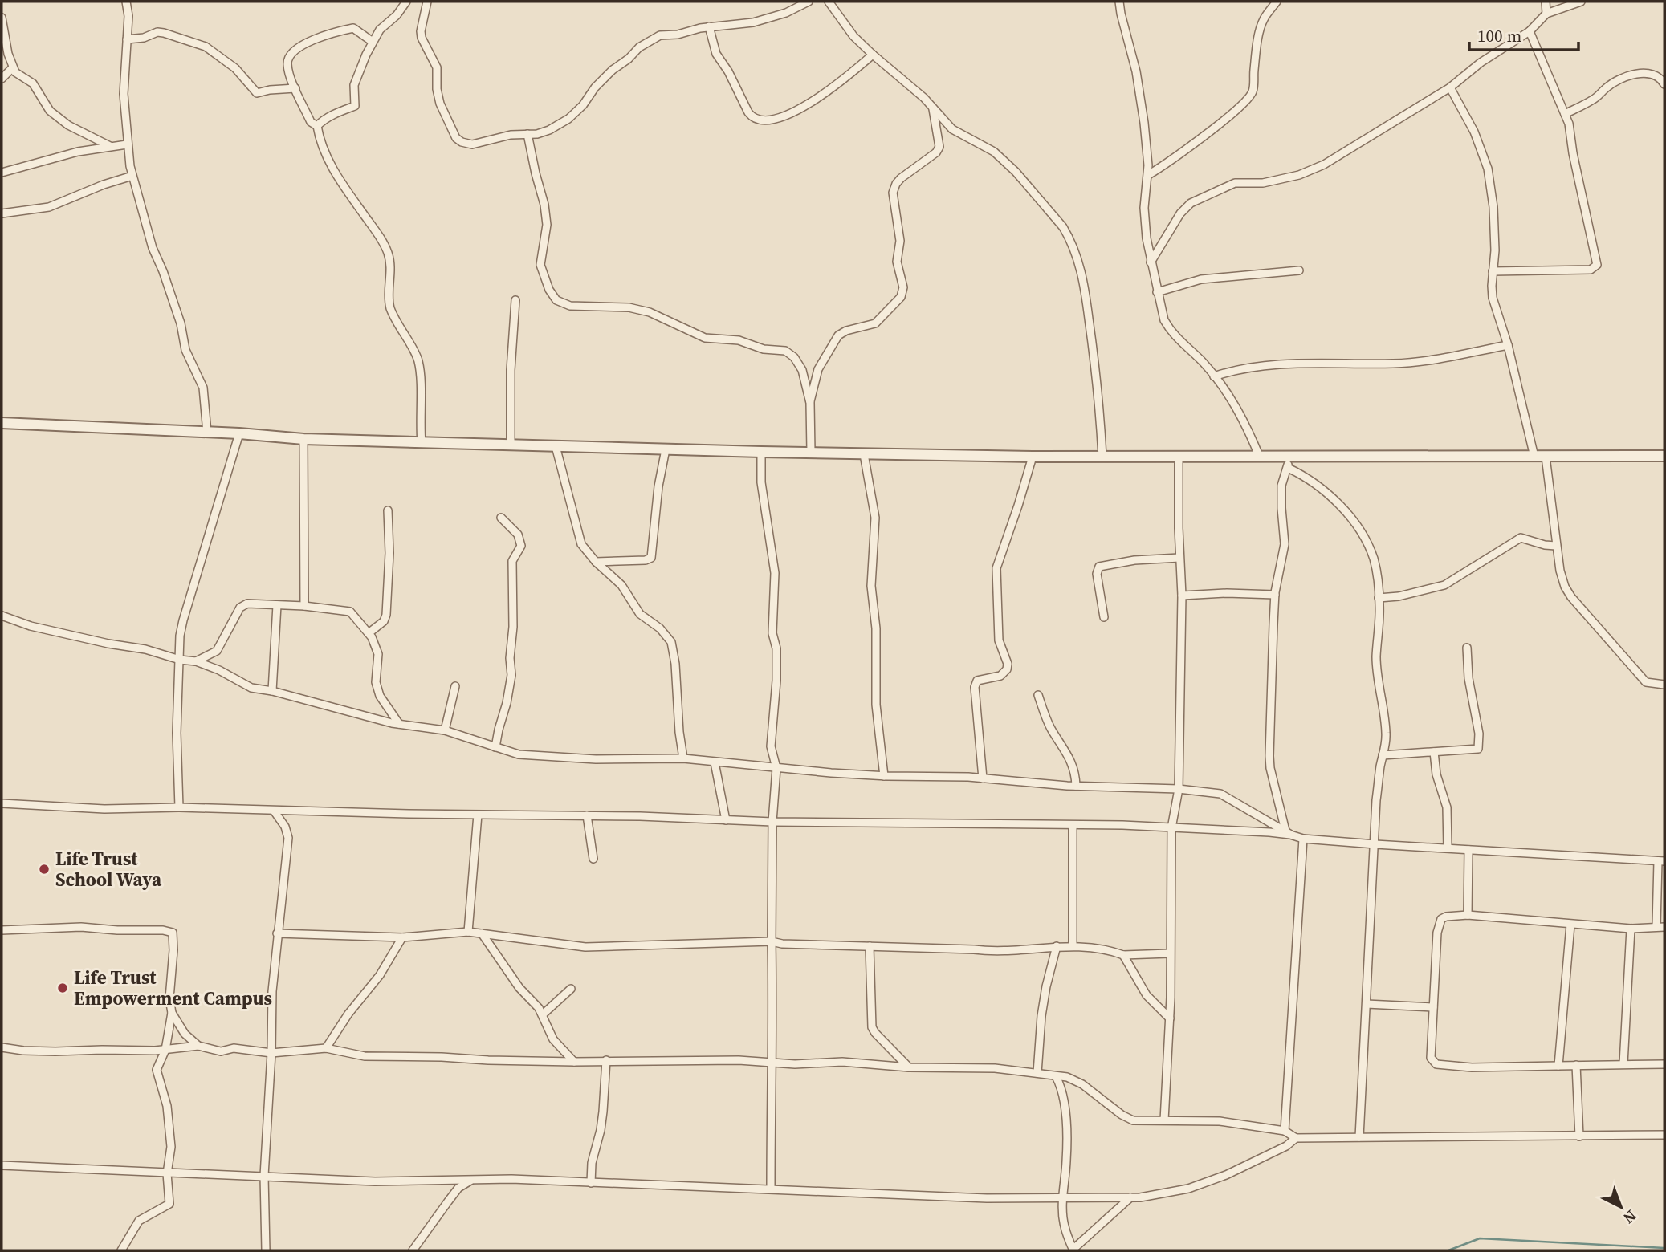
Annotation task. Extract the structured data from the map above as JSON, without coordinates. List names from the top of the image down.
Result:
{
  "places": ["Life Trust School Waya", "Life Trust Empowerment Campus"],
  "scale_bar": "100 m",
  "north": "bottom right"
}
